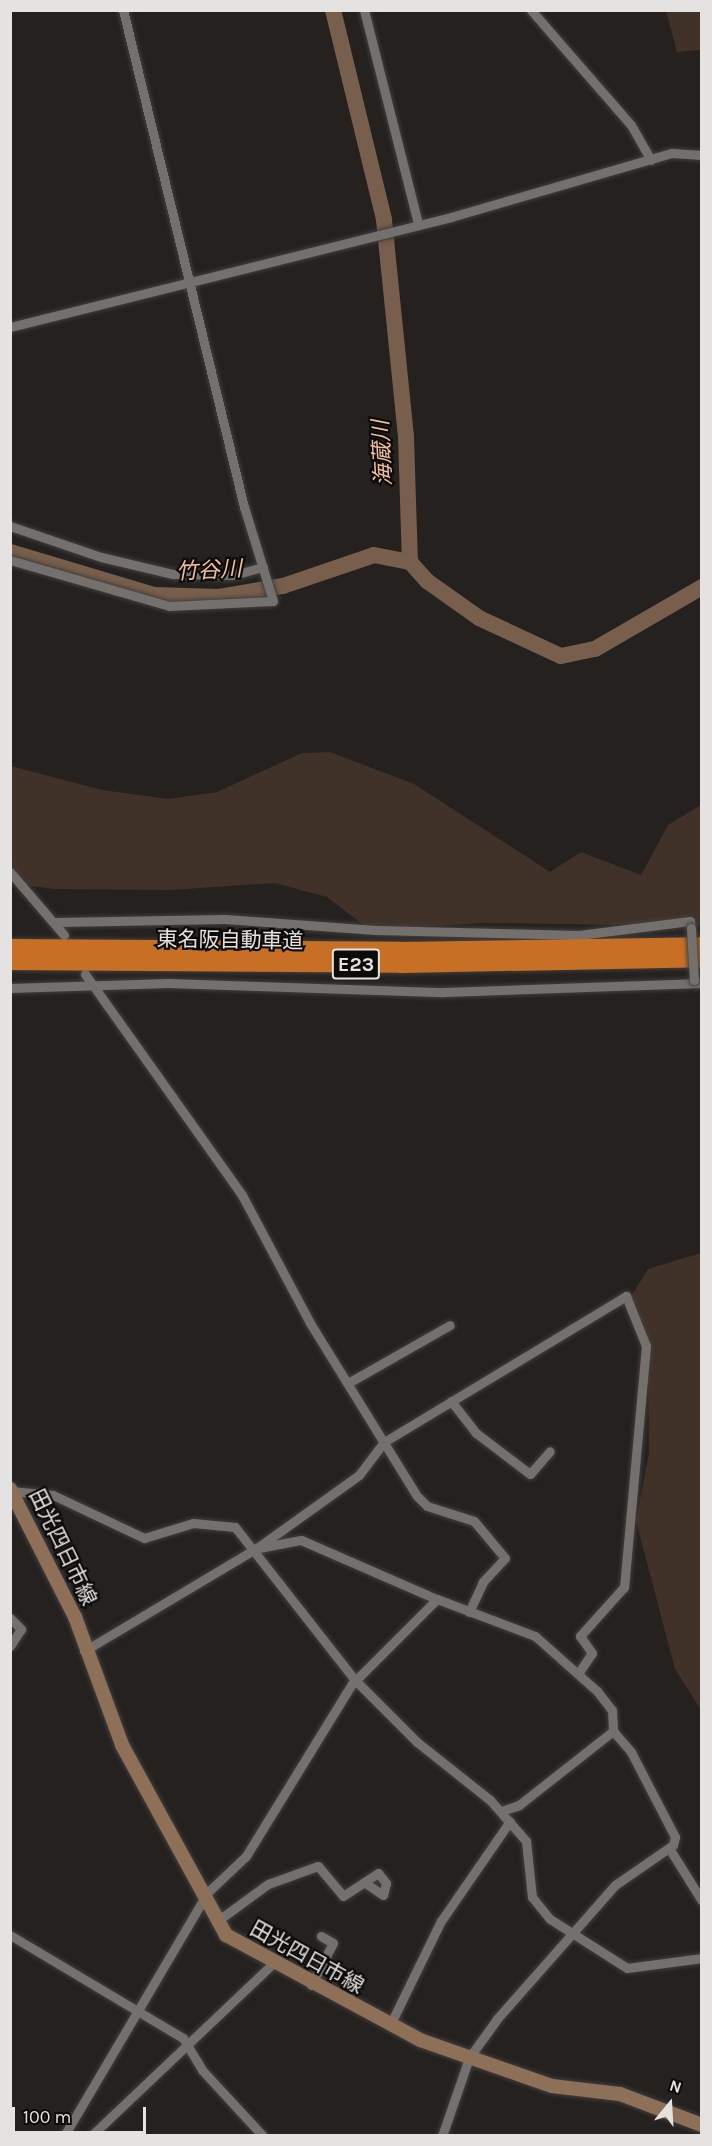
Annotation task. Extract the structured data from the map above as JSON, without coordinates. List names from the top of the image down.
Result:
{
  "streets": {
    "highway": ["東名阪自動車道", "E23"],
    "main road": ["田光四日市線"]
  },
  "water": ["海蔵川", "竹谷川"],
  "scale_bar": "100 m",
  "north": "top"
}
